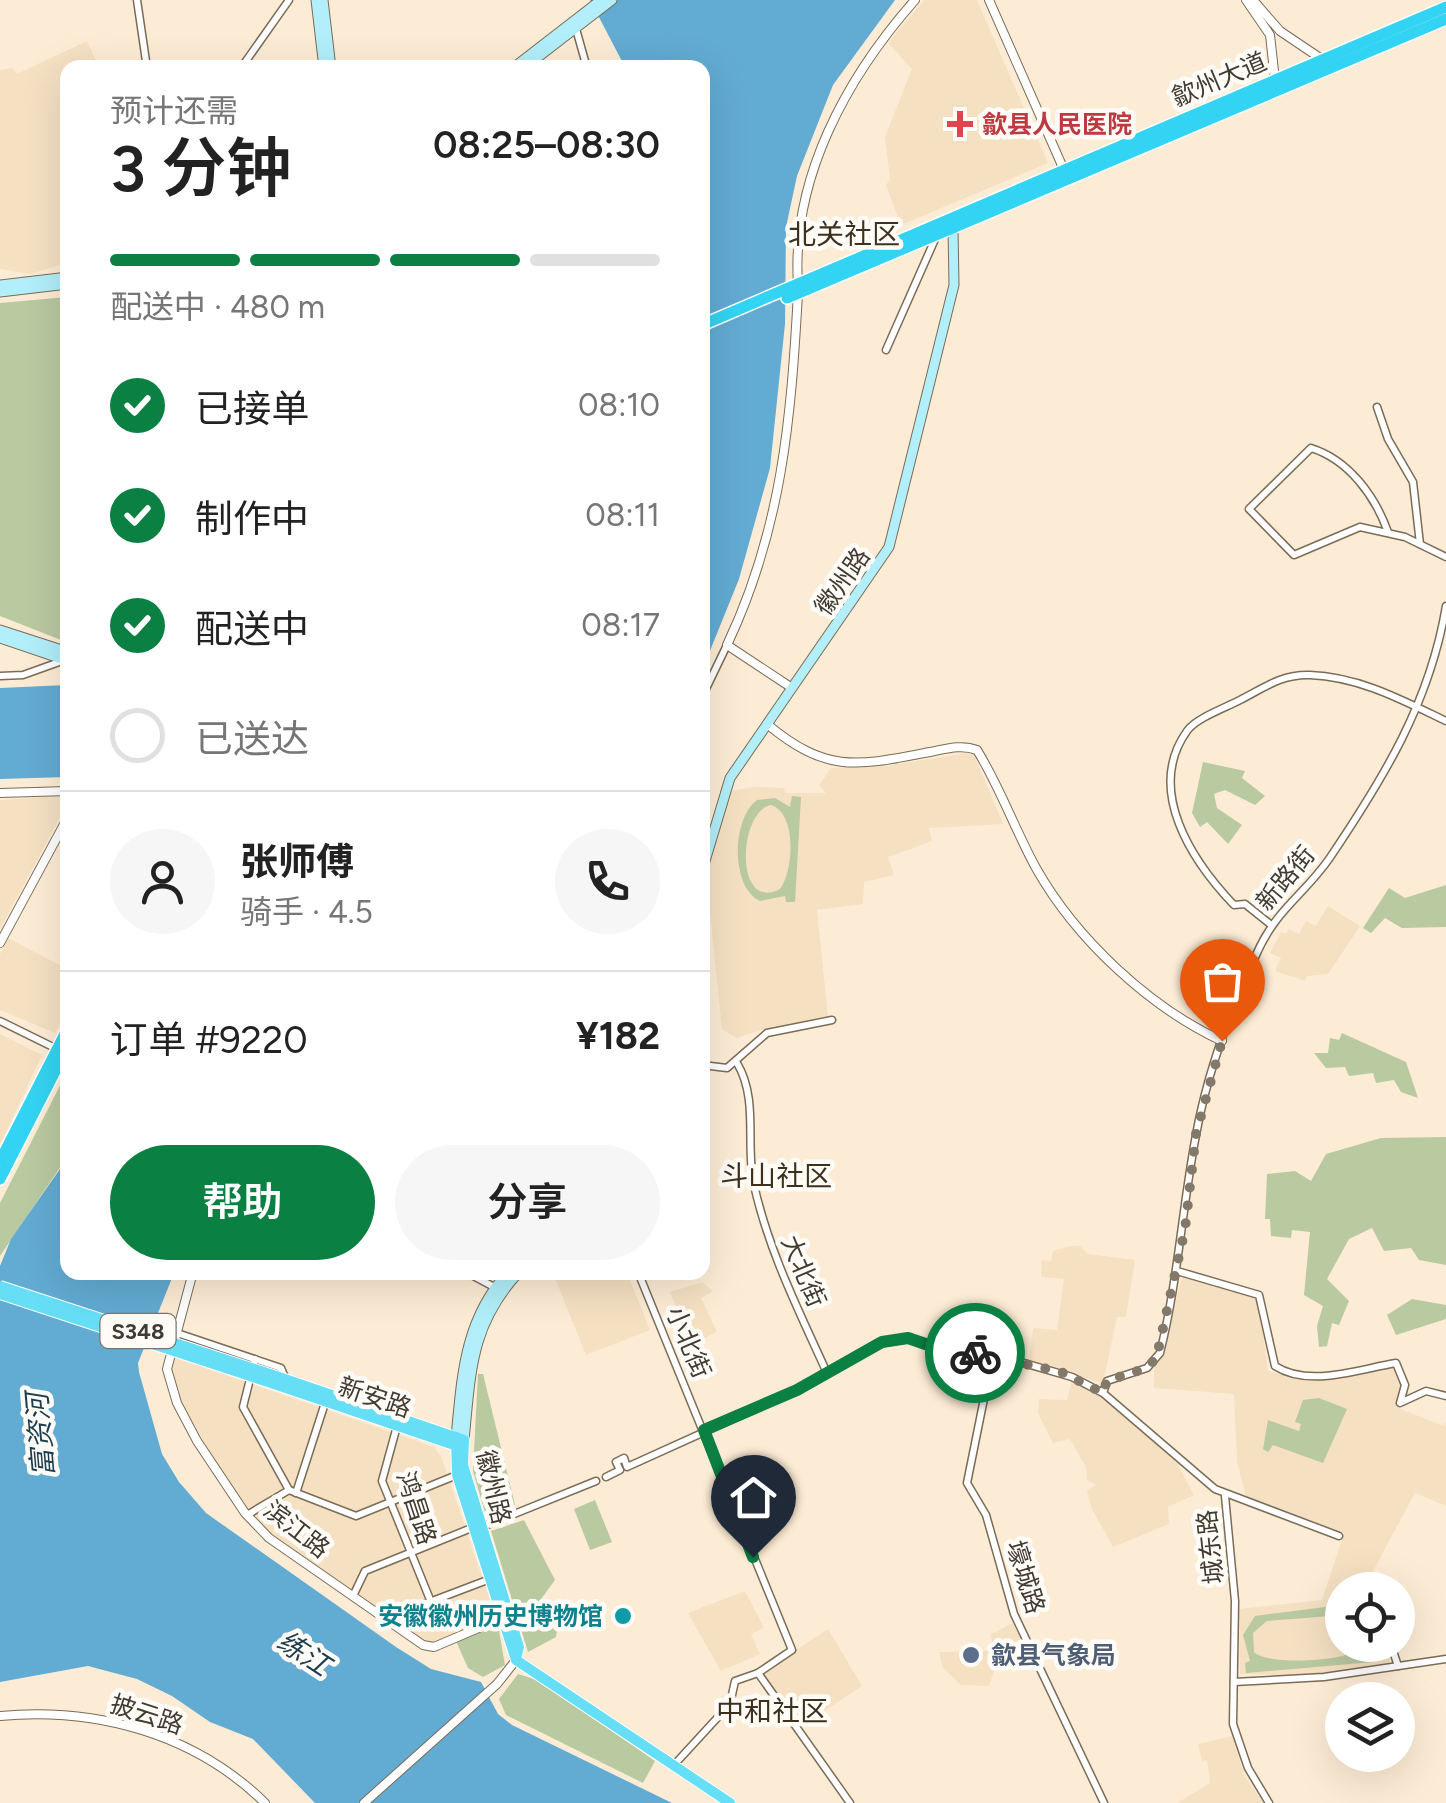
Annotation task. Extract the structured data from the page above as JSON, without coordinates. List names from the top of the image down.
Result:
{
  "streets": {
    "highway": ["歙州大道"],
    "main road": ["徽州路", "S348", "新安路"],
    "street": [
      "新路街",
      "大北街",
      "小北街",
      "鸿昌路",
      "滨江路",
      "城东路",
      "壕城路",
      "披云路"
    ]
  },
  "crossings": [
    ["歙州大道", "徽州路"],
    ["徽州路", "新安路"],
    ["徽州路", "滨江路"],
    ["新路街", "城东路"],
    ["大北街", "城东路"],
    ["S348", "新安路"],
    ["小北街", "城东路"],
    ["新安路", "鸿昌路"],
    ["城东路", "壕城路"]
  ],
  "districts": ["北关社区", "斗山社区", "中和社区"],
  "water": ["富资河", "练江"],
  "places": {
    "health": ["歙县人民医院"],
    "other": ["安徽徽州历史博物馆", "歙县气象局"]
  },
  "page": {
    "heading": ["3 分钟", "预计还需", "08:25–08:30"],
    "panel": [
      "张师傅",
      "骑手 · 4.5",
      "订单 #9220",
      "¥182"
    ],
    "bar": "配送中 · 480 m",
    "list": [
      ["已接单", "08:10"],
      ["制作中", "08:11"],
      ["配送中", "08:17"],
      "已送达"
    ],
    "buttons": ["帮助", "分享"]
  }
}
